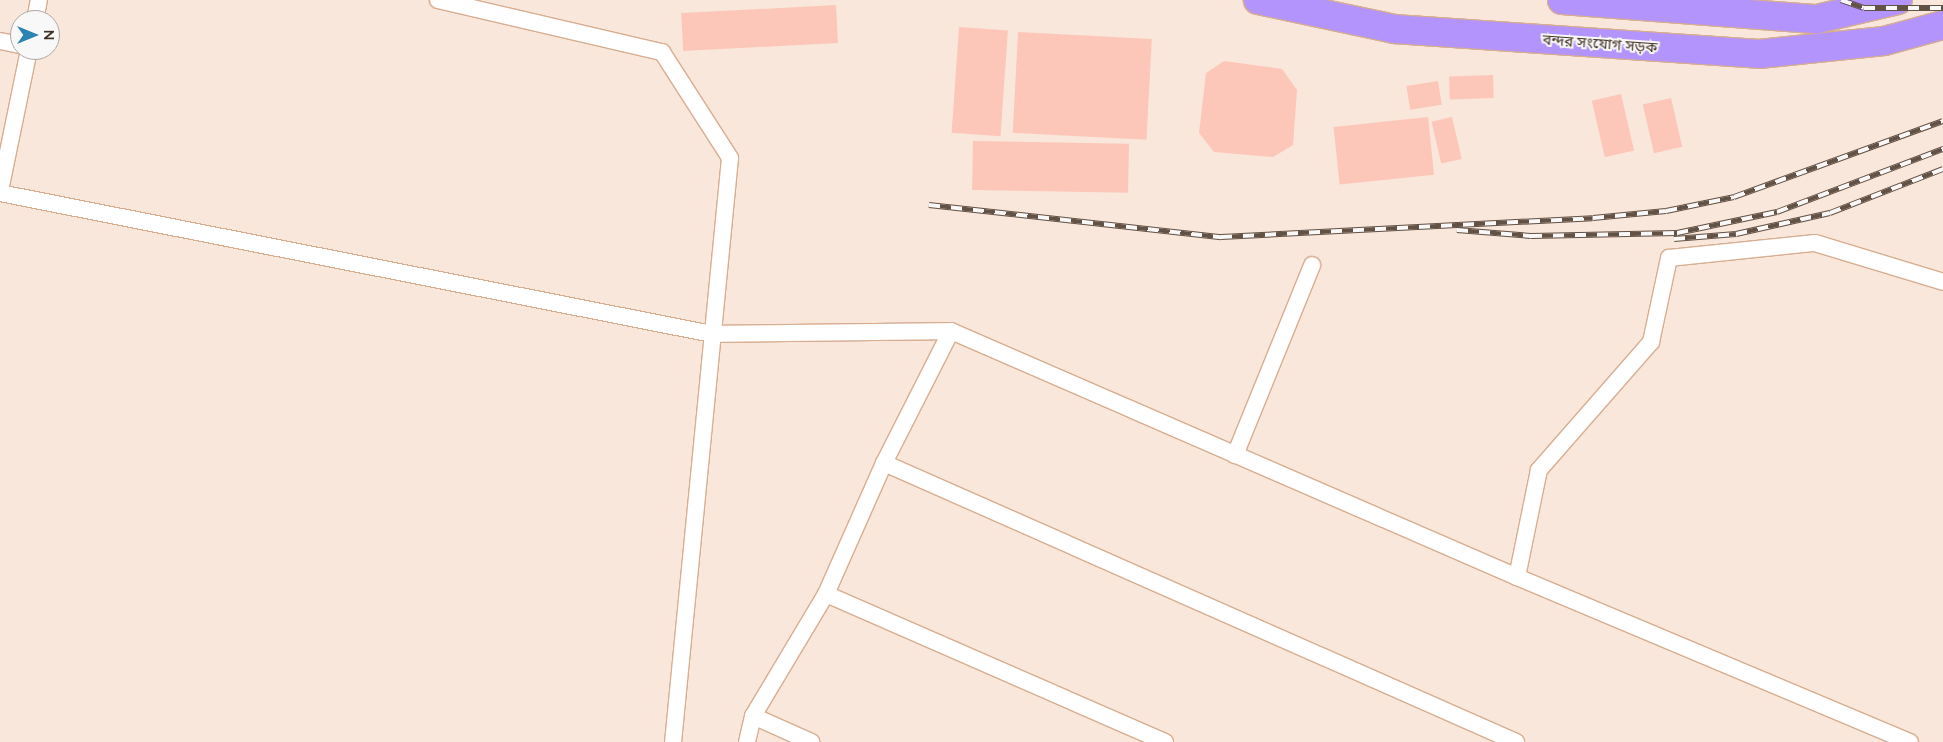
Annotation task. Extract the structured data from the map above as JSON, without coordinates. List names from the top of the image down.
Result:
{
  "streets": {
    "highway": ["বন্দর সংযোগ সড়ক"]
  },
  "north": "right"
}
